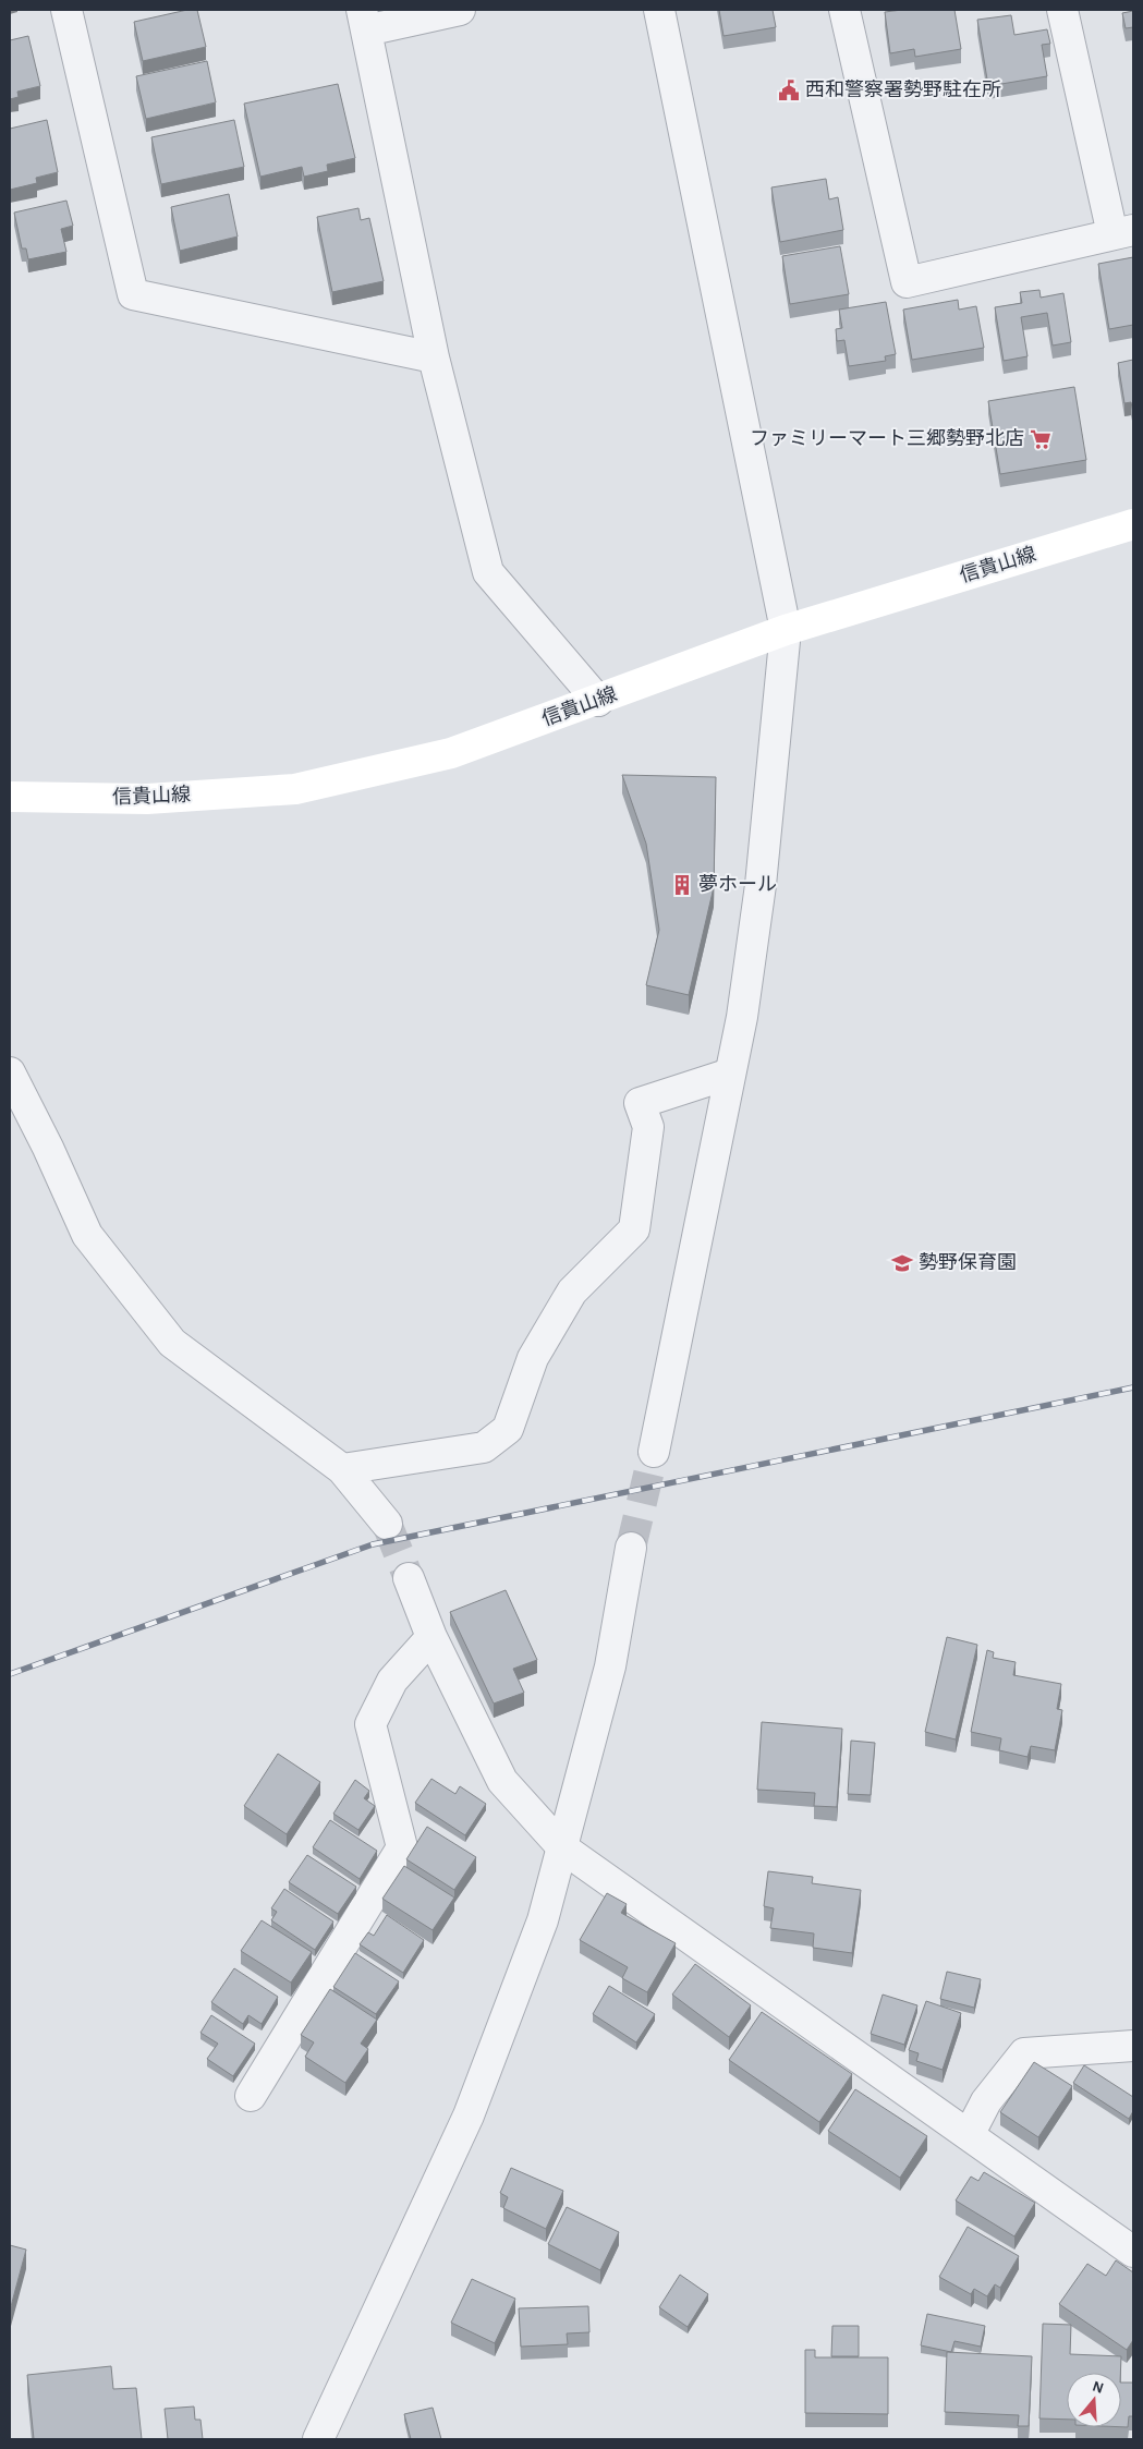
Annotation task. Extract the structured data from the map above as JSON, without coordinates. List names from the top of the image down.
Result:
{
  "streets": {
    "main road": ["信貴山線"]
  },
  "places": {
    "public building": ["西和警察署勢野駐在所"],
    "supermarket": ["ファミリーマート三郷勢野北店"],
    "building": ["夢ホール"],
    "school or university": ["勢野保育園"]
  },
  "north": "top"
}
